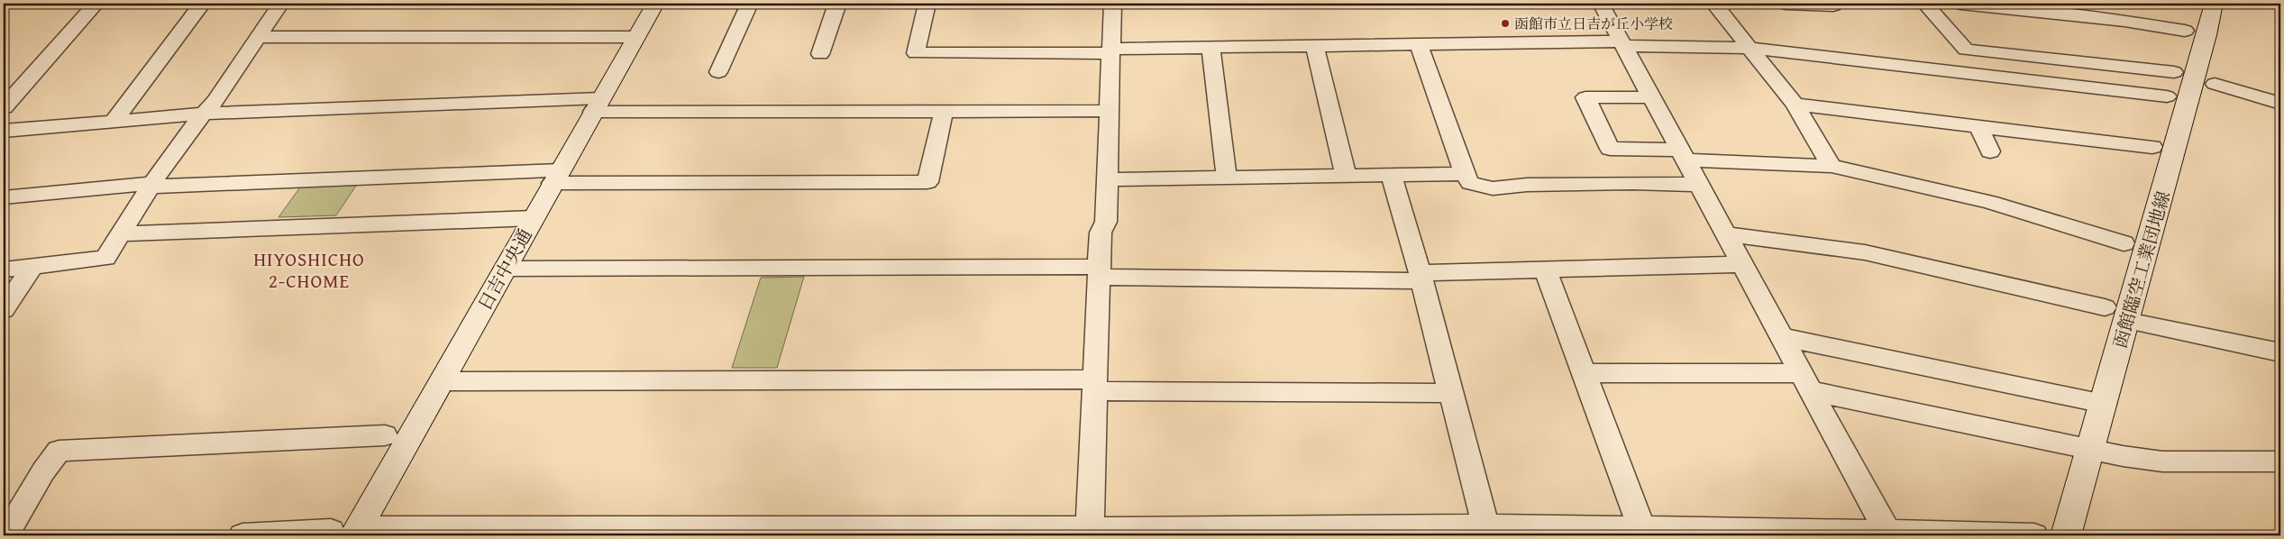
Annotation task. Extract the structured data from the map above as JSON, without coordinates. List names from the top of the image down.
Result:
{
  "streets": {
    "main road": ["日吉中央通", "函館臨空工業団地線"]
  },
  "districts": ["HIYOSHICHO 2-CHOME"],
  "places": ["函館市立日吉が丘小学校"]
}
